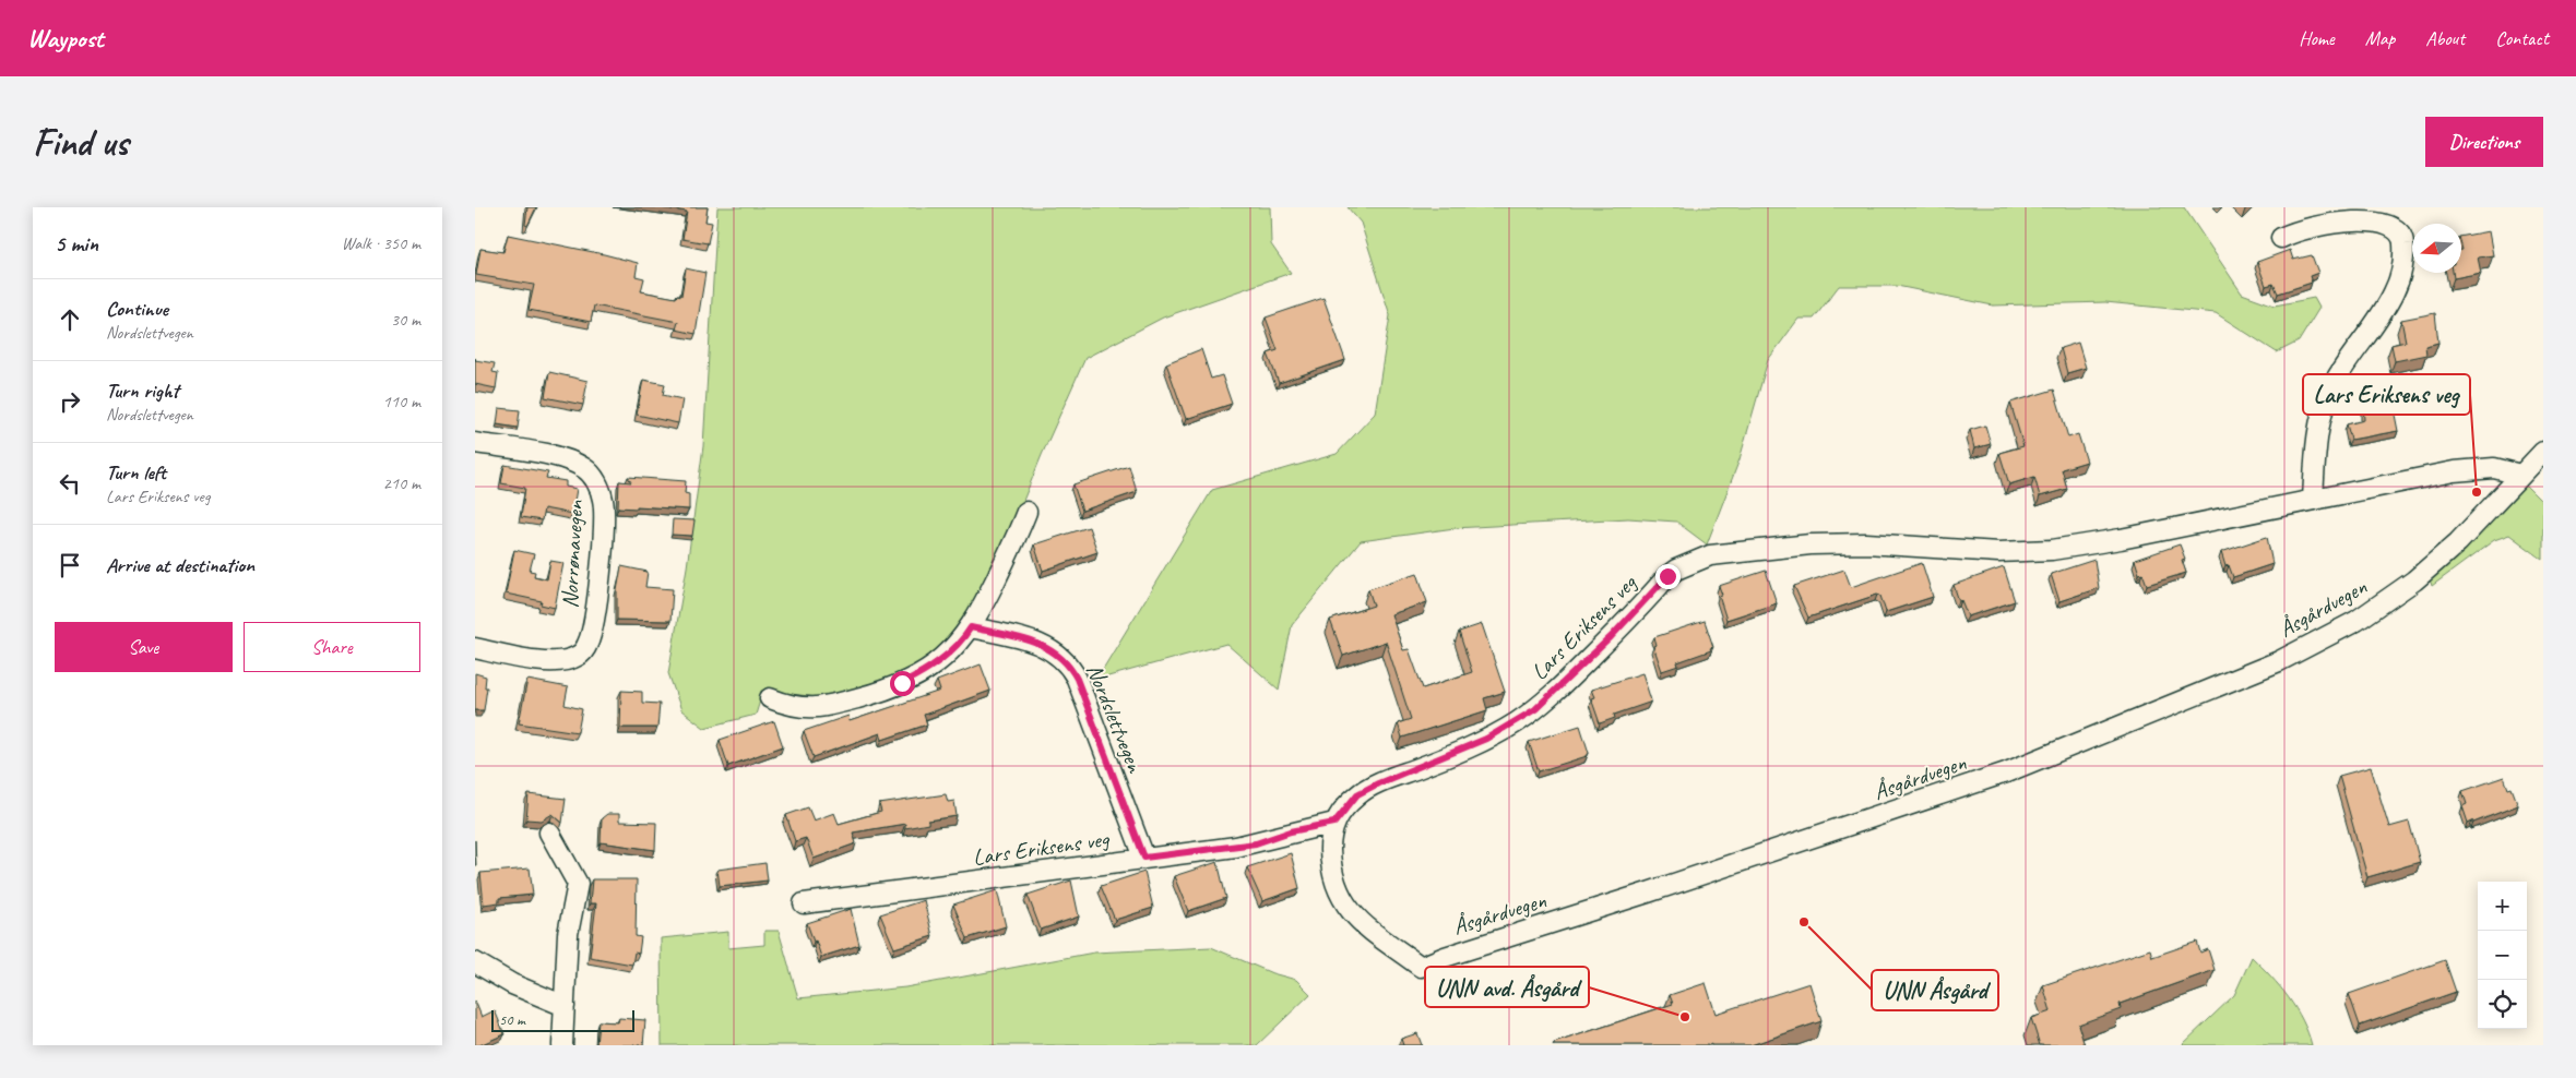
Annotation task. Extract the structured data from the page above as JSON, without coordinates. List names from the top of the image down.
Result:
{
  "streets": {
    "street": [
      "Norrønavegen",
      "Åsgårdvegen",
      "Lars Eriksens veg",
      "Nordslettvegen"
    ]
  },
  "crossings": [
    ["Åsgårdvegen", "Lars Eriksens veg"],
    ["Lars Eriksens veg", "Nordslettvegen"]
  ],
  "places": ["Lars Eriksens veg", "UNN Åsgård", "UNN avd. Åsgård"],
  "scale_bar": "50 m",
  "north": "left",
  "page": {
    "header": "Waypost",
    "nav": [
      "Home",
      "Map",
      "About",
      "Contact"
    ],
    "buttons": [
      "Directions",
      ["Save", "Share"]
    ],
    "title": "Find us",
    "heading": ["5 min", "Walk · 350 m"],
    "list": [
      ["Continue", "Nordslettvegen", "30 m"],
      ["Turn right", "Nordslettvegen", "110 m"],
      ["Turn left", "Lars Eriksens veg", "210 m"],
      "Arrive at destination"
    ],
    "map_buttons": ["+", "−"],
    "scale": "50 m"
  }
}
